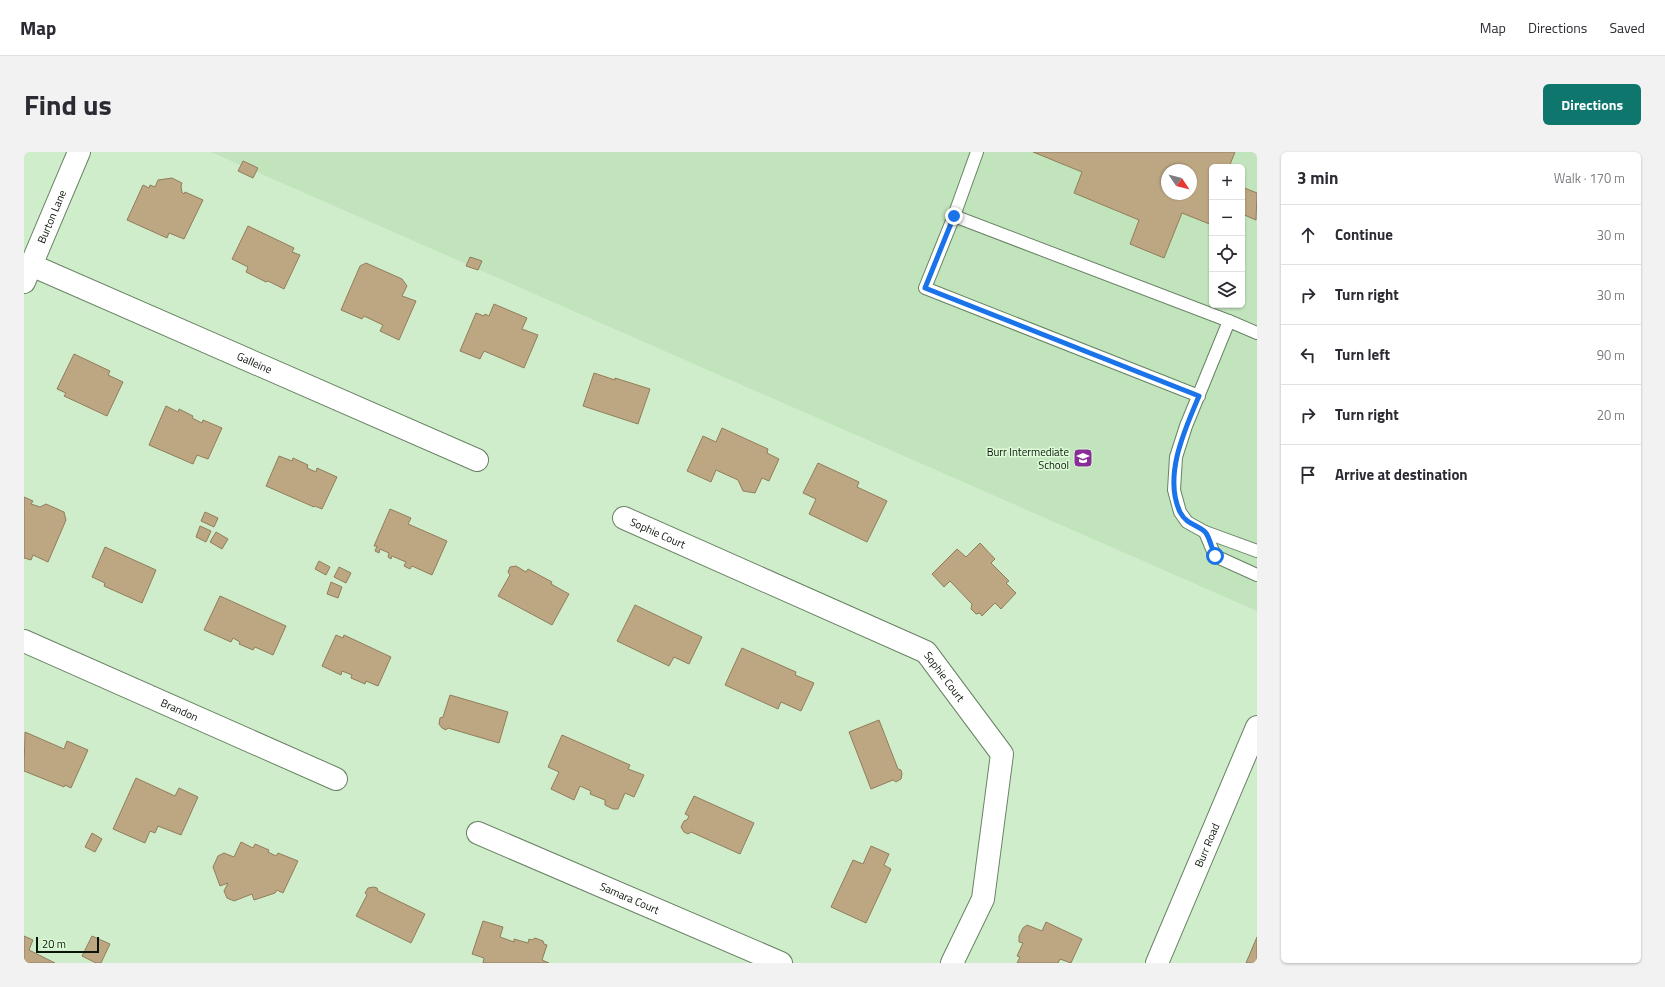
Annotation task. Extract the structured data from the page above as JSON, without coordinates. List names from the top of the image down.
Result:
{
  "streets": {
    "street": [
      "Burton Lane",
      "Galleine",
      "Sophie Court",
      "Brandon",
      "Burr Road",
      "Samara Court"
    ]
  },
  "crossings": [
    ["Burton Lane", "Galleine"]
  ],
  "places": {
    "school or university": ["Burr Intermediate School"]
  },
  "scale_bar": "20 m",
  "north": "bottom right",
  "page": {
    "header": "Map",
    "nav": ["Map", "Directions", "Saved"],
    "title": "Find us",
    "buttons": "Directions",
    "heading": ["3 min", "Walk · 170 m"],
    "map_buttons": ["+", "−"],
    "list": [
      ["Continue", "30 m"],
      ["Turn right", "30 m"],
      ["Turn left", "90 m"],
      ["Turn right", "20 m"],
      "Arrive at destination"
    ],
    "scale": "20 m"
  }
}
